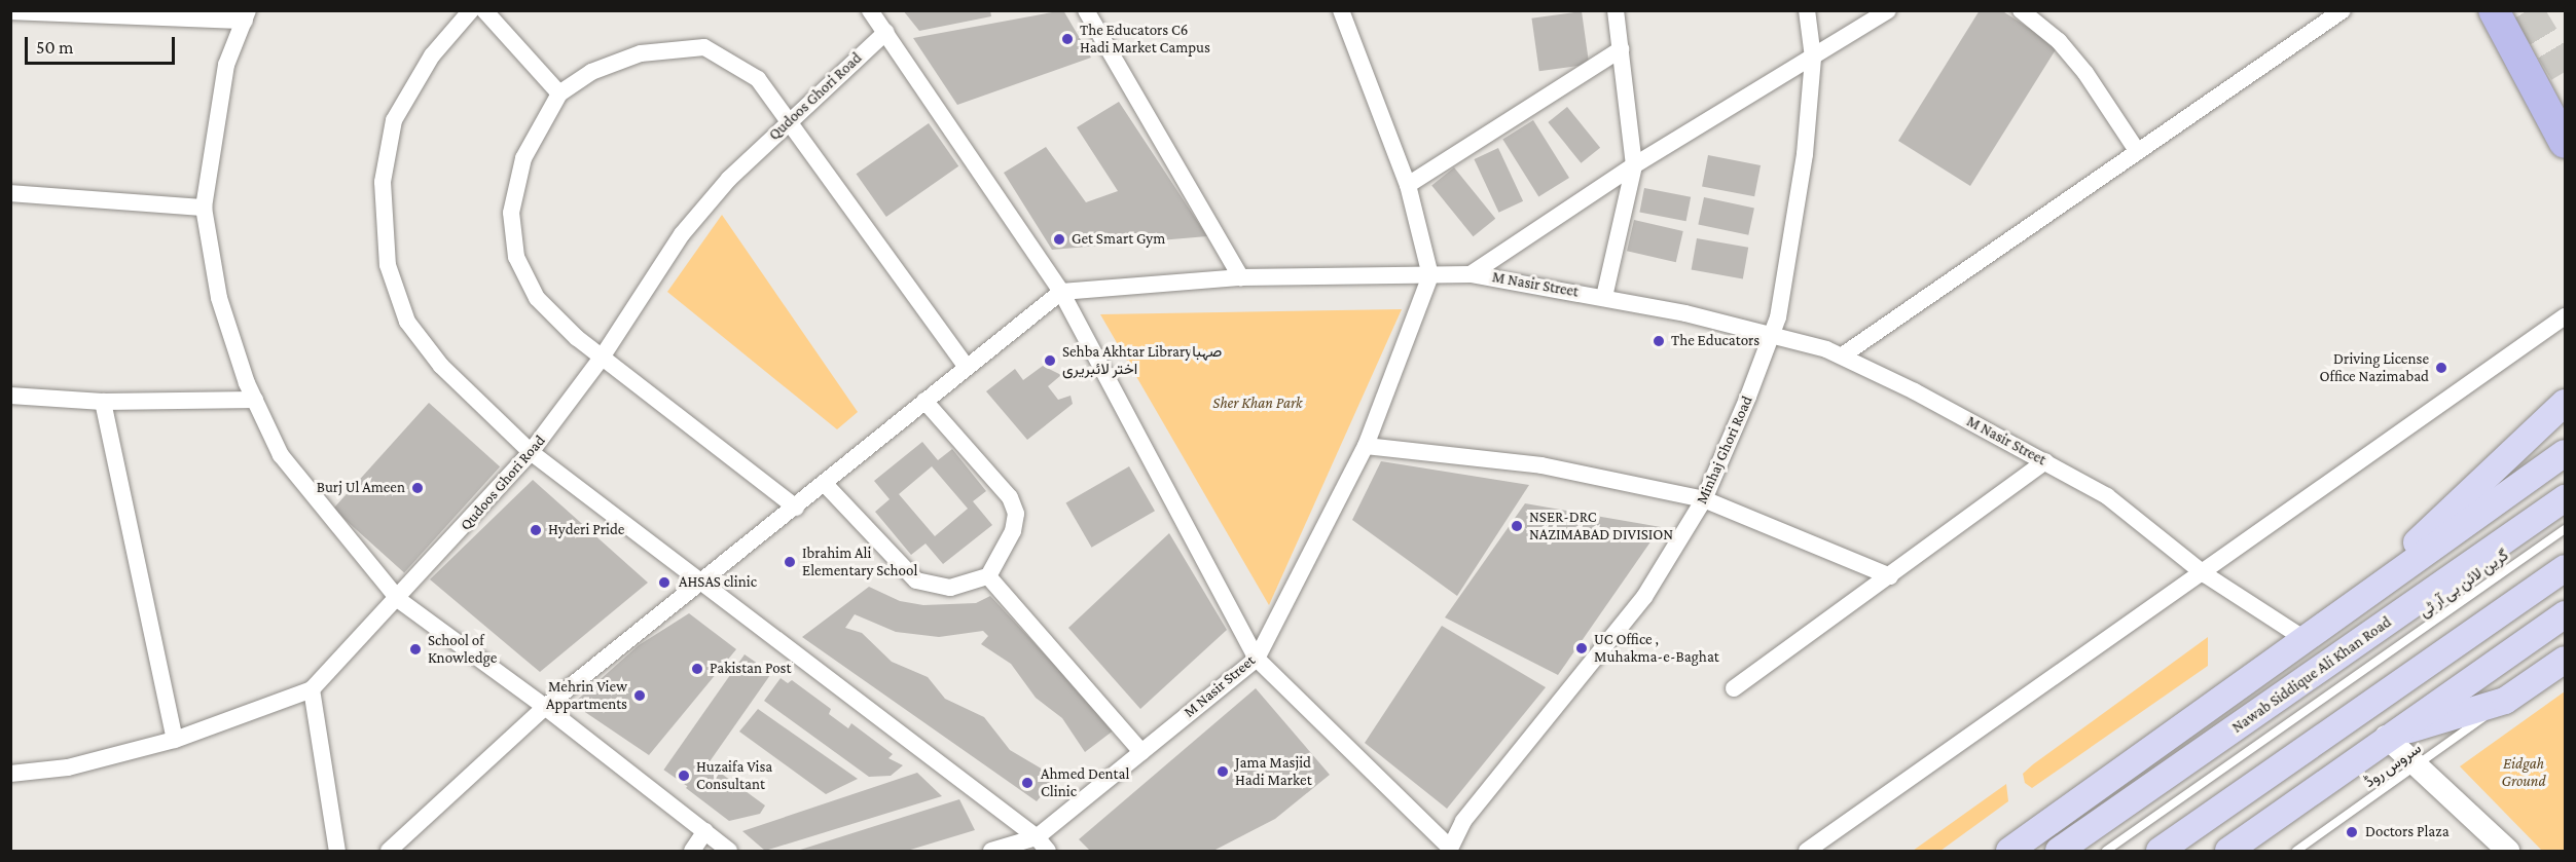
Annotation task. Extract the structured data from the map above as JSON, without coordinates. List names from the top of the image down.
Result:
{
  "streets": {
    "main road": ["Nawab Siddique Ali Khan Road"],
    "street": ["Qudoos Ghori Road", "M Nasir Street", "Minhaj Ghori Road"],
    "lane": ["گرین لائن بی آر ٹی", "سروس روڈ"]
  },
  "crossings": [
    ["M Nasir Street", "Minhaj Ghori Road"]
  ],
  "parks": ["Sher Khan Park", "Eidgah Ground"],
  "places": [
    "The Educators C6 Hadi Market Campus",
    "Get Smart Gym",
    "The Educators",
    "Sehba Akhtar Libraryصہبا اختر لائبریری",
    "Driving License Office Nazimabad",
    "Burj Ul Ameen",
    "NSER-DRC NAZIMABAD DIVISION",
    "Hyderi Pride",
    "Ibrahim Ali Elementary School",
    "AHSAS clinic",
    "UC Office , Muhakma-e-Baghat",
    "School of Knowledge",
    "Pakistan Post",
    "Mehrin View Appartments",
    "Jama Masjid Hadi Market",
    "Huzaifa Visa Consultant",
    "Ahmed Dental Clinic",
    "Doctors Plaza"
  ],
  "scale_bar": "50 m"
}
